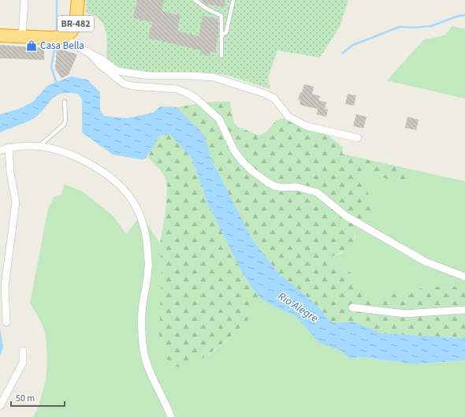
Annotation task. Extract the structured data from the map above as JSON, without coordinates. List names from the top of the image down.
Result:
{
  "streets": {
    "highway": ["BR-482"]
  },
  "water": ["Rio Alegre"],
  "places": {
    "shop": ["Casa Bella"]
  },
  "scale_bar": "50 m"
}
